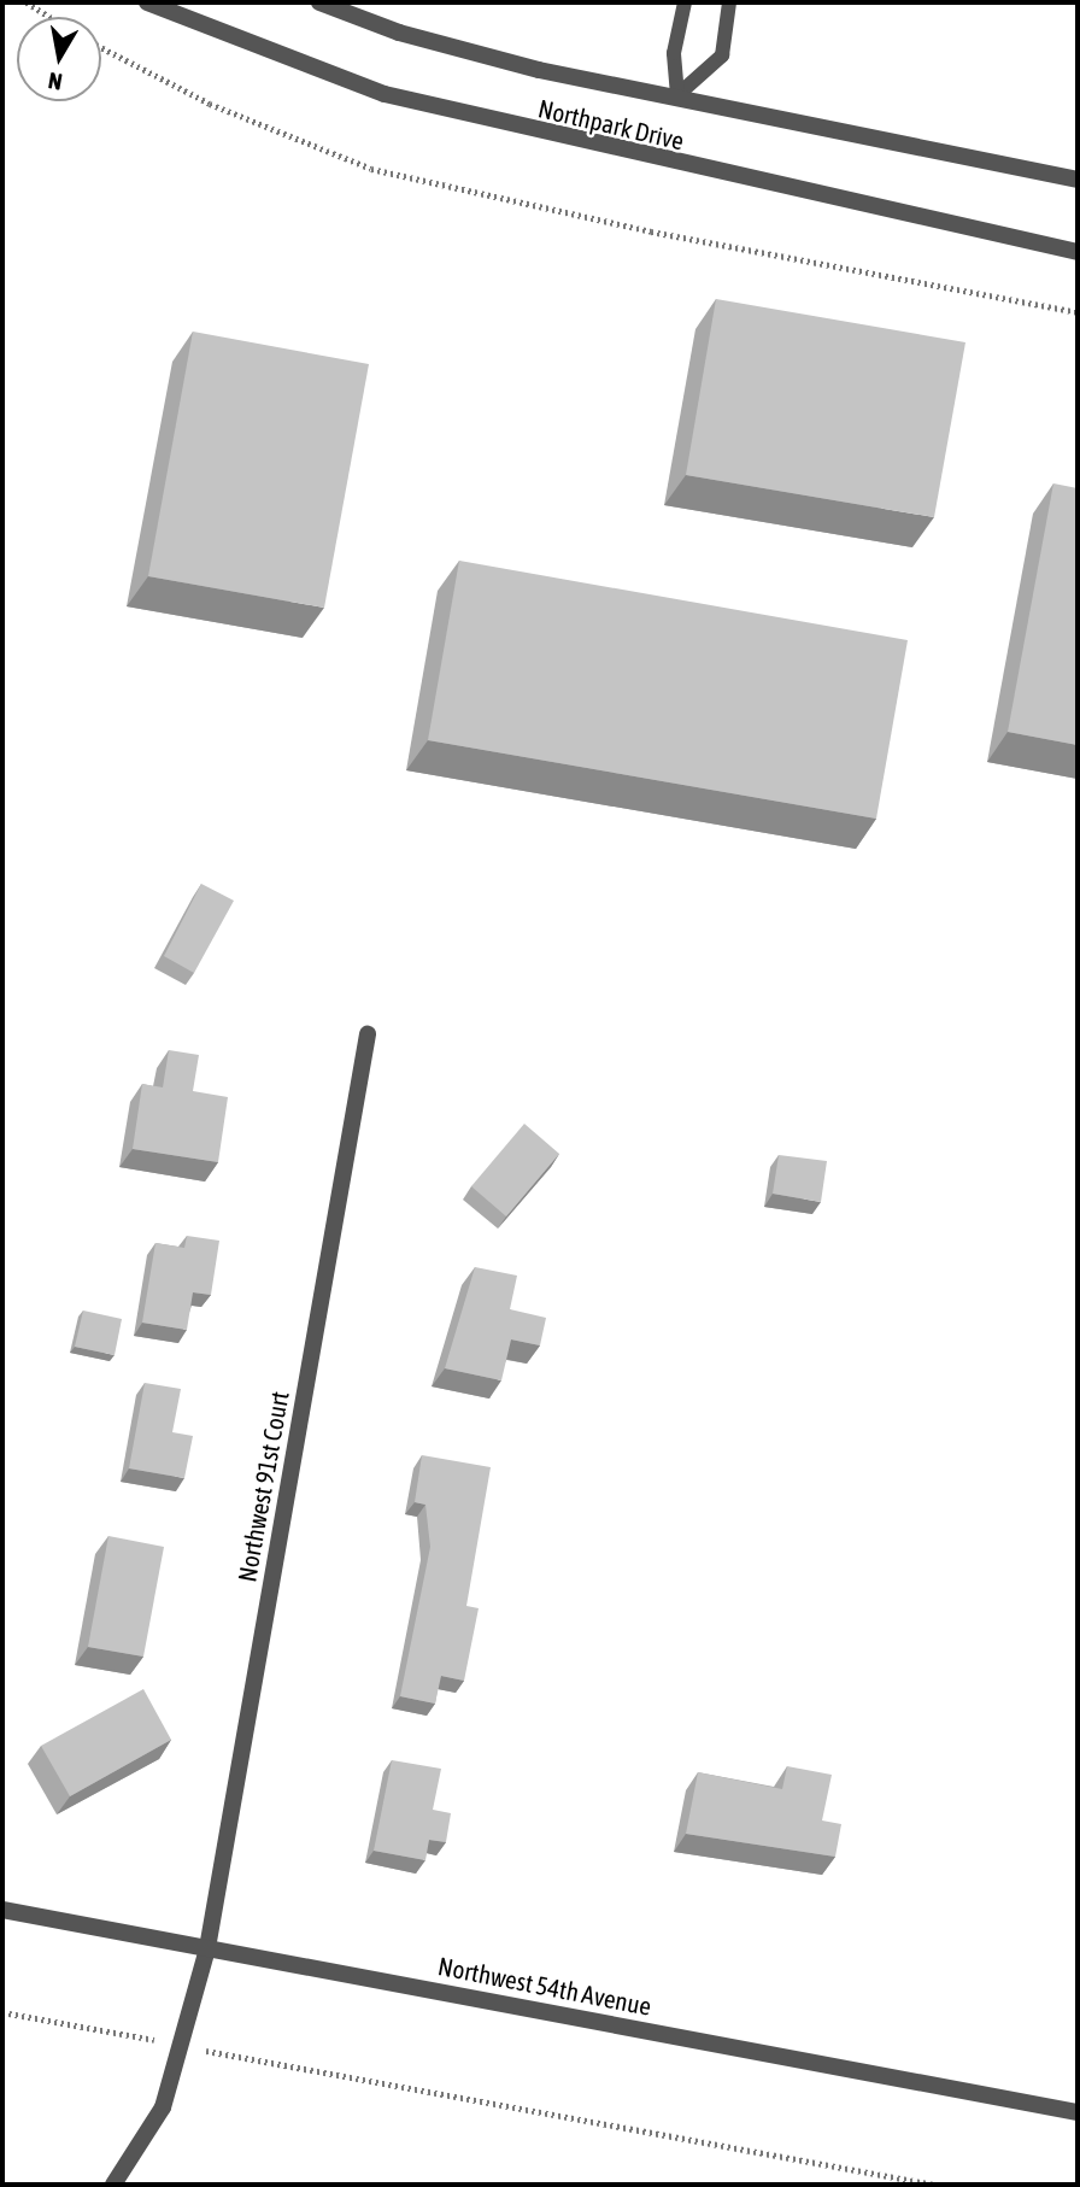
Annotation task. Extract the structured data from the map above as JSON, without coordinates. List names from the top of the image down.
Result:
{
  "streets": {
    "street": ["Northpark Drive", "Northwest 91st Court", "Northwest 54th Avenue"]
  },
  "crossings": [
    ["Northwest 91st Court", "Northwest 54th Avenue"]
  ],
  "north": "bottom"
}
